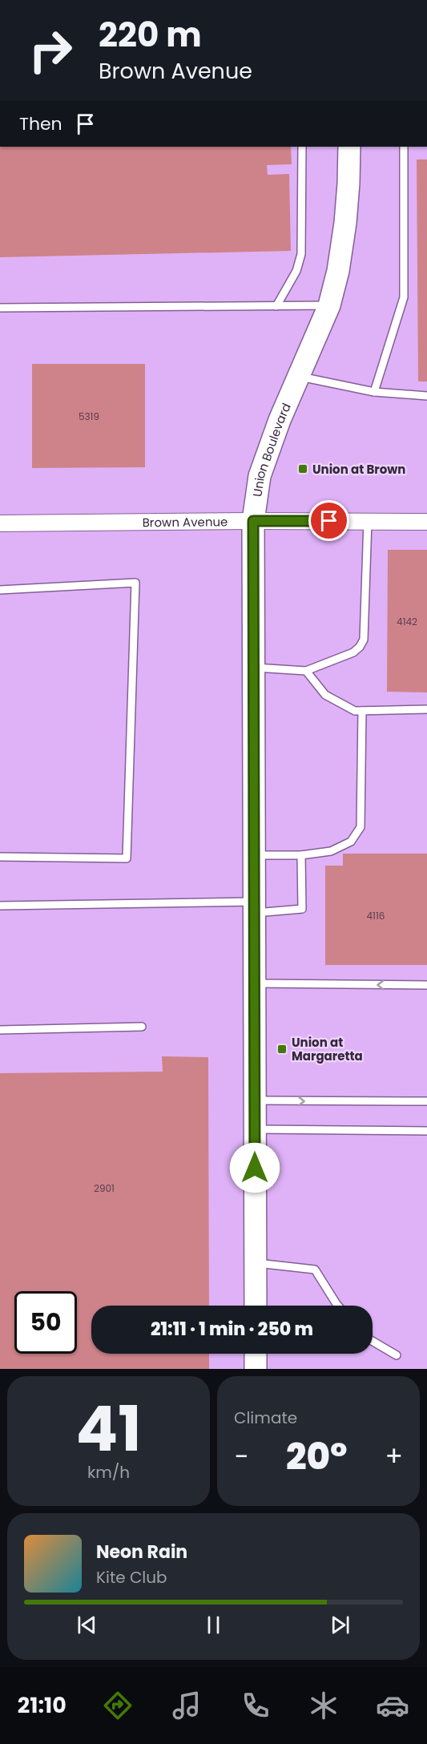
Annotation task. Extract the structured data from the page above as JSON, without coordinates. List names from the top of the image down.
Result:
{
  "streets": {
    "main road": ["Union Boulevard"],
    "street": ["Brown Avenue"]
  },
  "crossings": [
    ["Union Boulevard", "Brown Avenue"]
  ],
  "places": {
    "transit": ["Union at Brown", "Union at Margaretta"]
  },
  "house_numbers": [
    "5319",
    "4142",
    "4116",
    "2901"
  ],
  "page": {
    "turn": ["220 m", "Brown Avenue"],
    "then": "Then",
    "limit": "50",
    "trip": "21:11 · 1 min · 250 m",
    "tile": [
      ["41", "km/h"],
      "Climate"
    ],
    "heat": ["−", "20°", "+"],
    "song": ["Neon Rain", "Kite Club"],
    "tabs": "21:10"
  }
}
